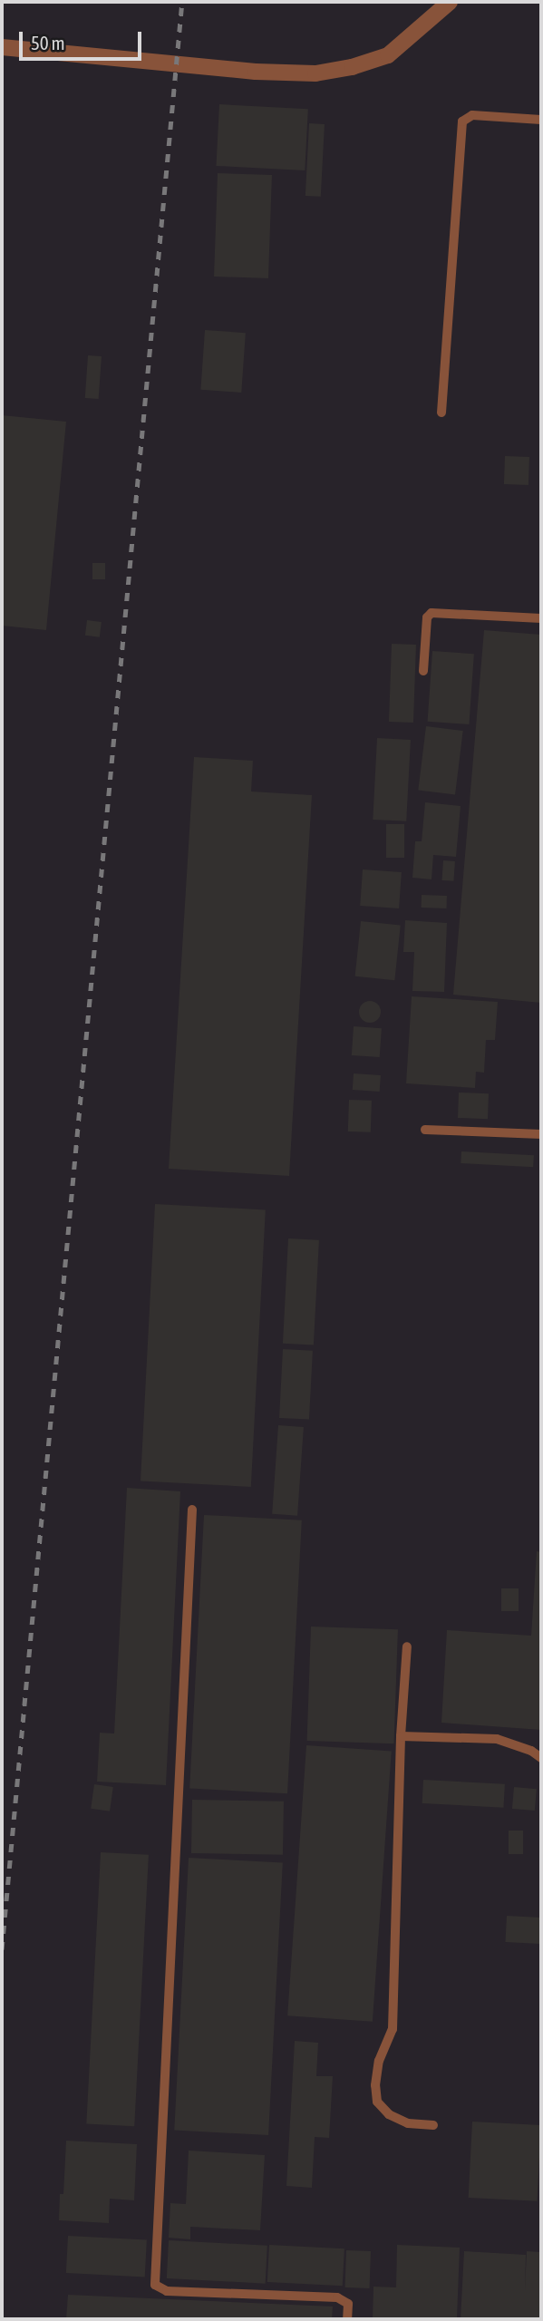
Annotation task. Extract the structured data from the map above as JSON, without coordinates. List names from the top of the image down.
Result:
{
  "scale_bar": "50 m"
}
